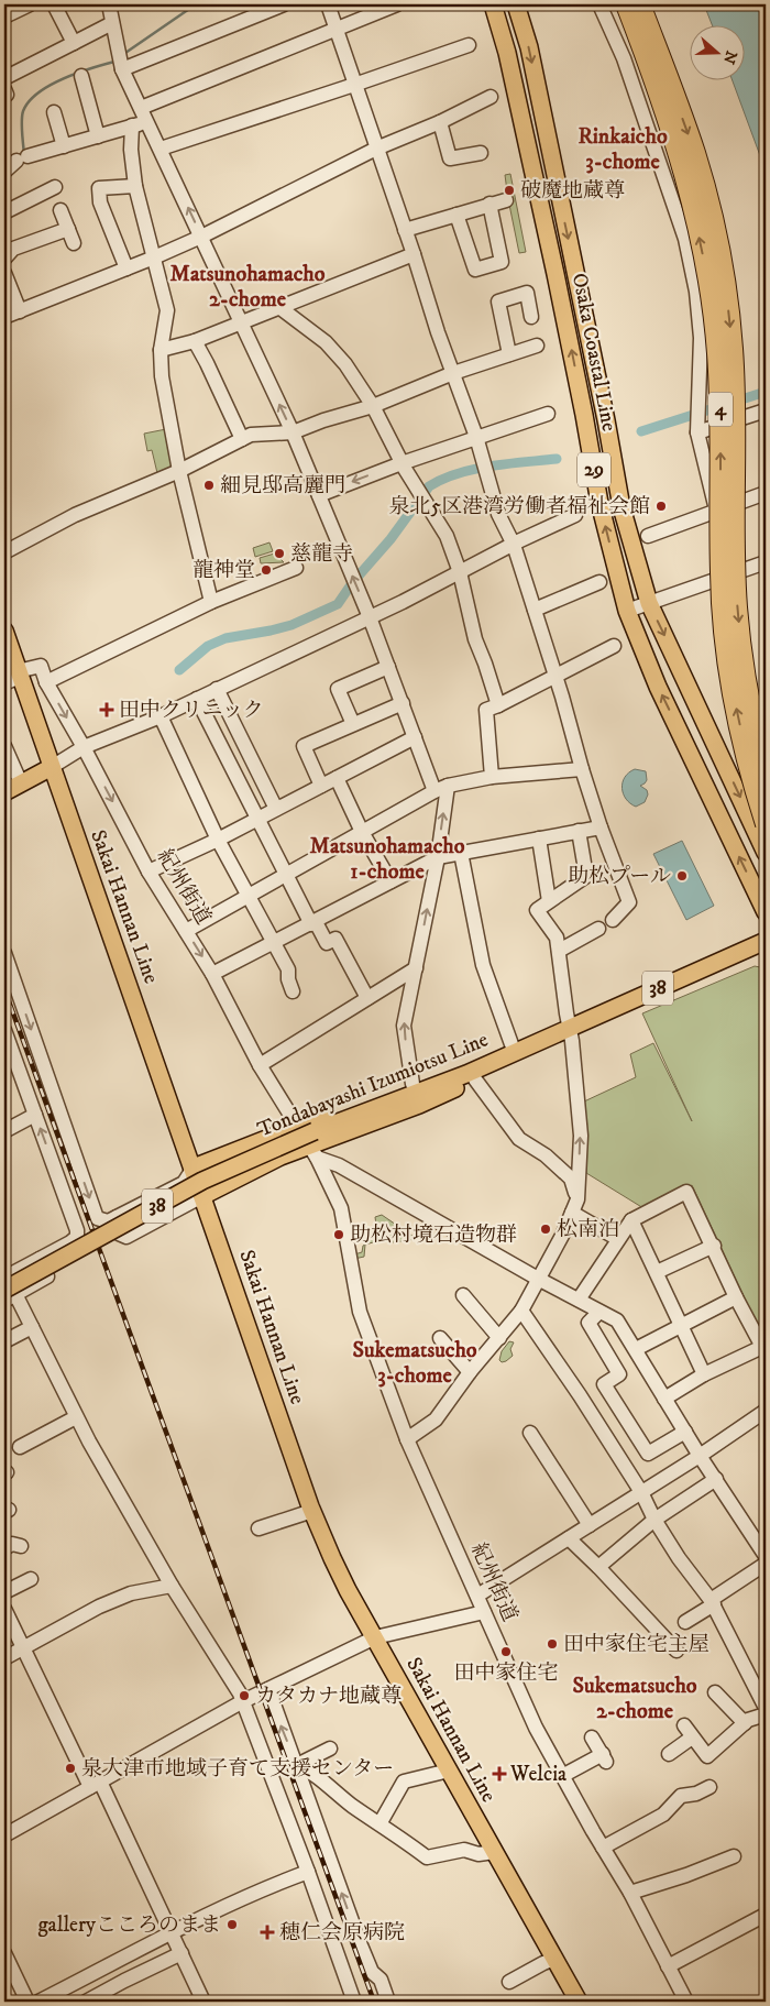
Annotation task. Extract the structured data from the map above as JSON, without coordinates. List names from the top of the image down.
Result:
{
  "streets": {
    "highway": ["4"],
    "main road": [
      "Osaka Coastal Line",
      "29",
      "Sakai Hannan Line",
      "38",
      "Tondabayashi Izumiotsu Line"
    ],
    "street": ["紀州街道"]
  },
  "crossings": [
    ["紀州街道", "Sakai Hannan Line"],
    ["紀州街道", "38"],
    ["紀州街道", "Tondabayashi Izumiotsu Line"],
    ["Sakai Hannan Line", "38"],
    ["38", "Tondabayashi Izumiotsu Line"]
  ],
  "districts": [
    "Rinkaicho 3-chome",
    "Matsunohamacho 2-chome",
    "Matsunohamacho 1-chome",
    "Sukematsucho 3-chome",
    "Sukematsucho 2-chome"
  ],
  "places": {
    "other": [
      "破魔地蔵尊",
      "細見邸高麗門",
      "泉北5区港湾労働者福祉会館",
      "慈龍寺",
      "龍神堂",
      "助松プール",
      "松南泊",
      "助松村境石造物群",
      "田中家住宅主屋",
      "田中家住宅",
      "カタカナ地蔵尊",
      "泉大津市地域子育て支援センター",
      "galleryこころのまま"
    ],
    "health": ["田中クリニック", "Welcia", "穂仁会原病院"]
  },
  "north": "right"
}
